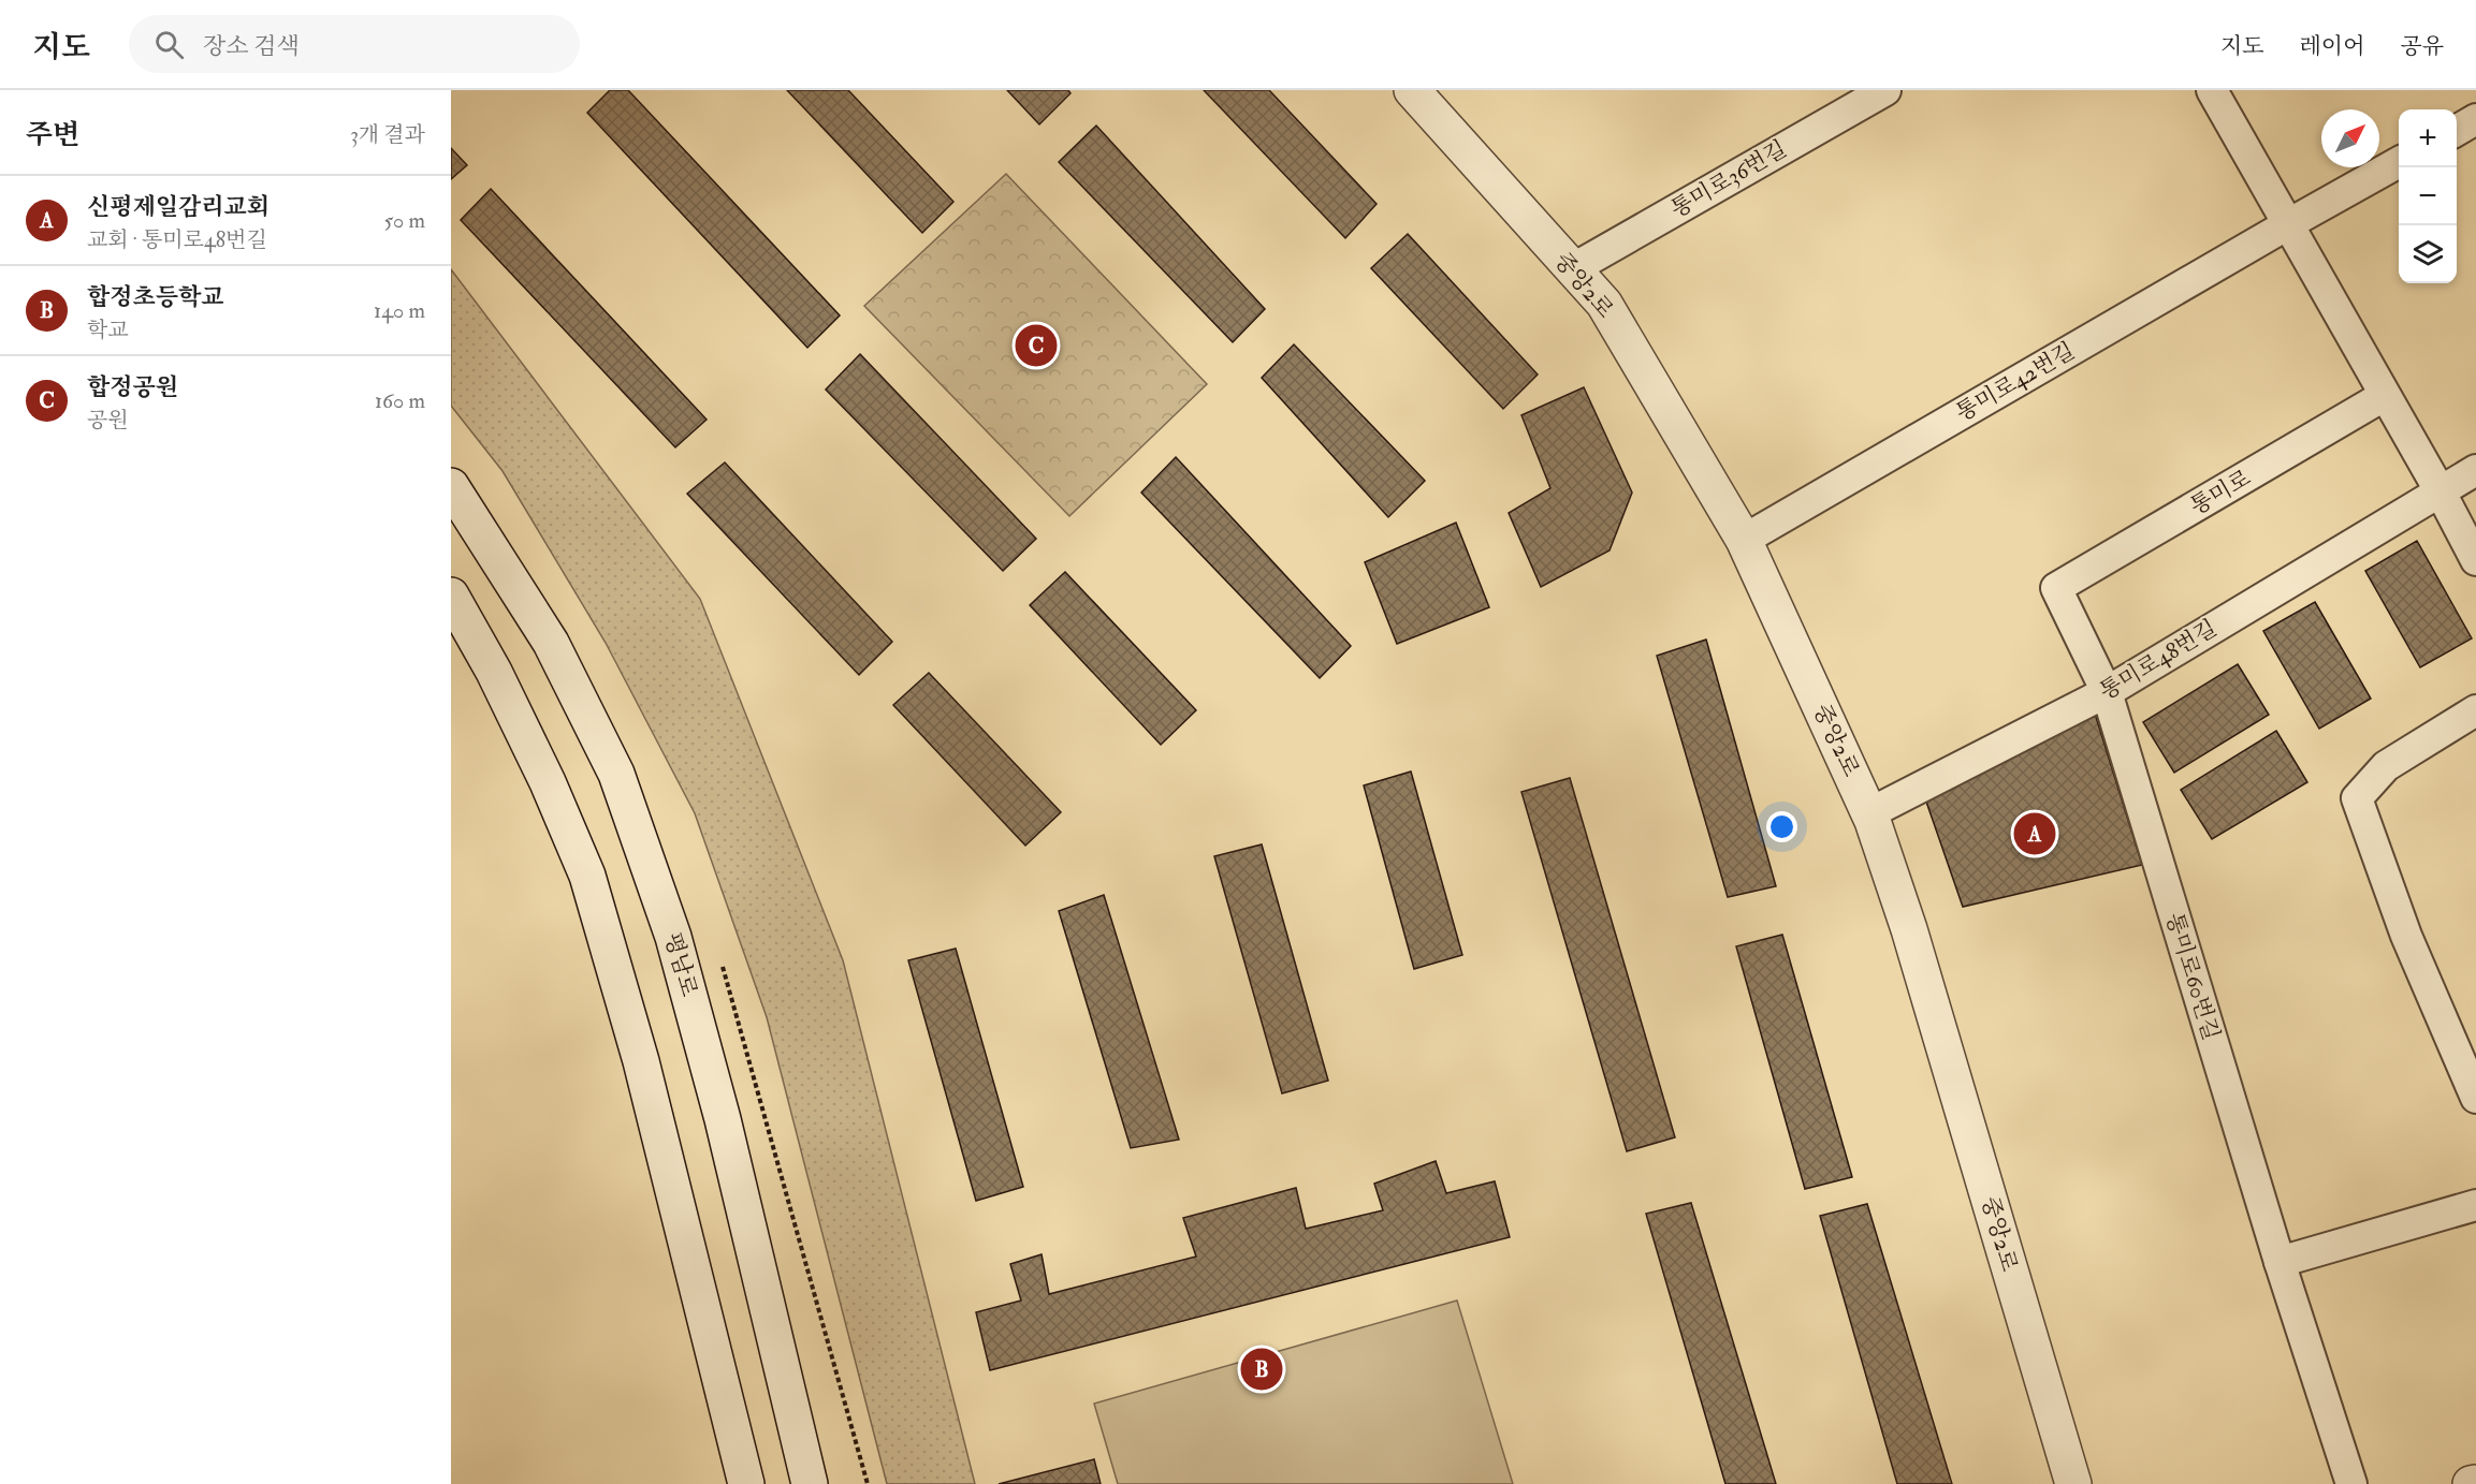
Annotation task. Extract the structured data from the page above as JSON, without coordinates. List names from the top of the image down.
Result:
{
  "streets": {
    "main road": ["중앙2로", "평남로"],
    "street": [
      "통미로36번길",
      "통미로42번길",
      "통미로",
      "통미로48번길",
      "통미로60번길"
    ]
  },
  "crossings": [
    ["통미로36번길", "중앙2로"],
    ["중앙2로", "통미로42번길"],
    ["중앙2로", "통미로48번길"],
    ["통미로", "통미로60번길"],
    ["통미로48번길", "통미로60번길"]
  ],
  "north": "top right",
  "page": {
    "header": "지도",
    "search": "장소 검색",
    "nav": ["지도", "레이어", "공유"],
    "heading": ["주변", "3개 결과"],
    "map_buttons": ["+", "−"],
    "list": [
      {
        "mark": "A",
        "name": "신평제일감리교회",
        "note": "교회 · 통미로48번길",
        "value": "50 m"
      },
      {
        "mark": "B",
        "name": "합정초등학교",
        "note": "학교",
        "value": "140 m"
      },
      {
        "mark": "C",
        "name": "합정공원",
        "note": "공원",
        "value": "160 m"
      }
    ],
    "pins": ["C", "A", "B"]
  }
}
